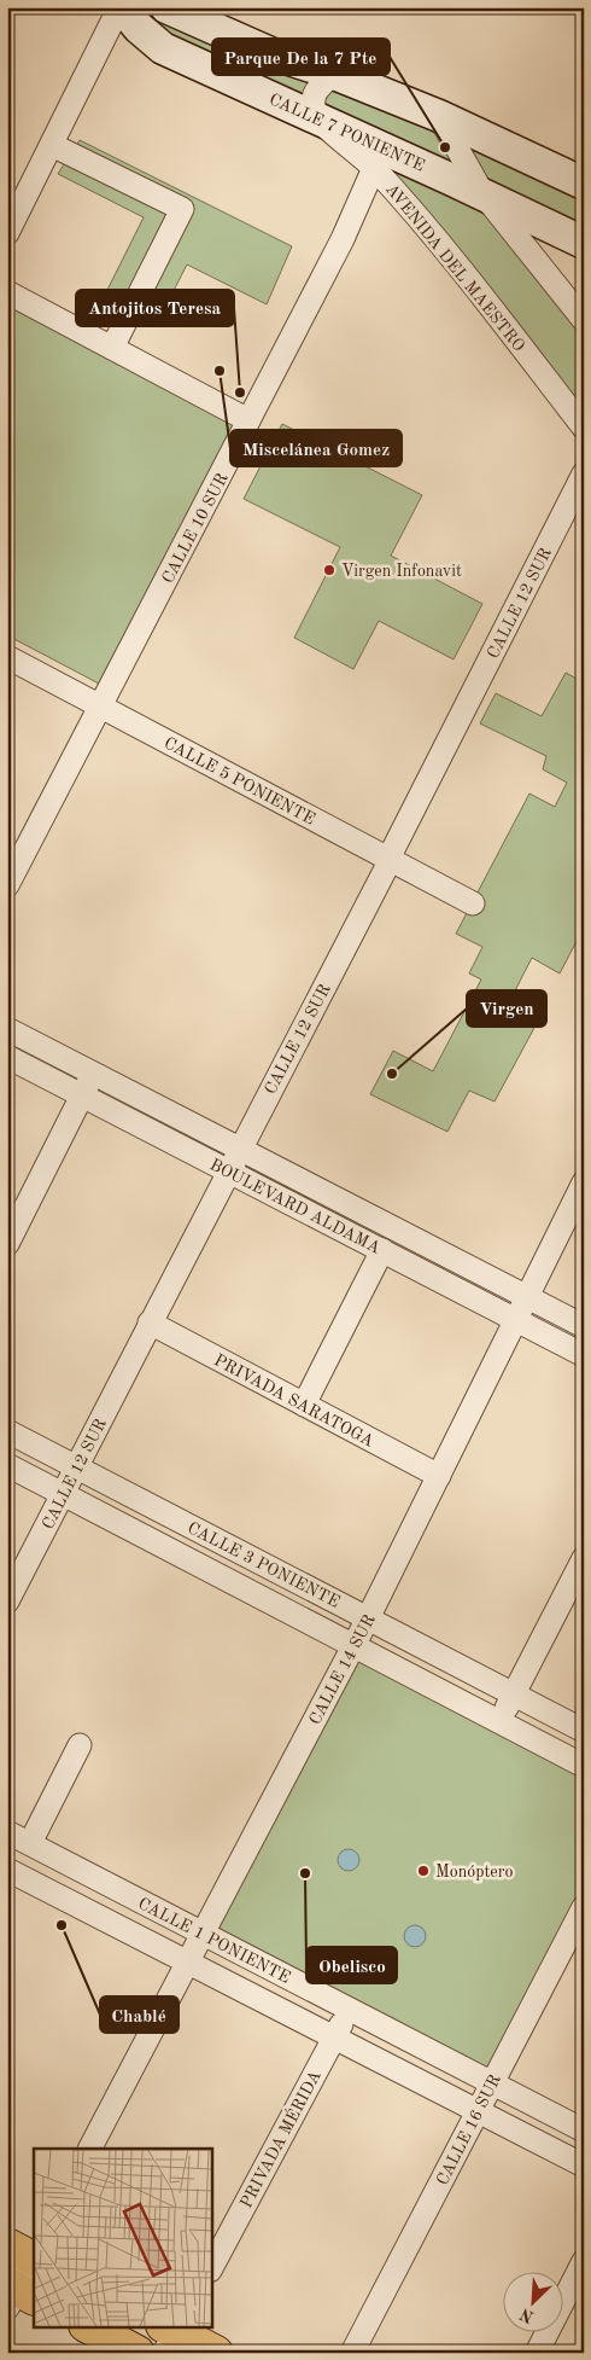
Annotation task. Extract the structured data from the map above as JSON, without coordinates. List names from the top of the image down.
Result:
{
  "streets": {
    "main road": ["CALLE 7 PONIENTE"],
    "street": [
      "AVENIDA DEL MAESTRO",
      "CALLE 10 SUR",
      "CALLE 12 SUR",
      "CALLE 5 PONIENTE",
      "BOULEVARD ALDAMA",
      "PRIVADA SARATOGA",
      "CALLE 3 PONIENTE",
      "CALLE 14 SUR",
      "CALLE 1 PONIENTE",
      "CALLE 16 SUR",
      "PRIVADA MÉRIDA"
    ]
  },
  "crossings": [
    ["CALLE 7 PONIENTE", "AVENIDA DEL MAESTRO"],
    ["AVENIDA DEL MAESTRO", "CALLE 10 SUR"],
    ["CALLE 10 SUR", "CALLE 5 PONIENTE"],
    ["CALLE 12 SUR", "CALLE 5 PONIENTE"],
    ["CALLE 12 SUR", "BOULEVARD ALDAMA"],
    ["CALLE 12 SUR", "PRIVADA SARATOGA"],
    ["CALLE 12 SUR", "CALLE 3 PONIENTE"],
    ["BOULEVARD ALDAMA", "CALLE 14 SUR"],
    ["PRIVADA SARATOGA", "CALLE 14 SUR"],
    ["CALLE 3 PONIENTE", "CALLE 14 SUR"],
    ["CALLE 14 SUR", "CALLE 1 PONIENTE"],
    ["CALLE 1 PONIENTE", "CALLE 16 SUR"],
    ["CALLE 1 PONIENTE", "PRIVADA MÉRIDA"]
  ],
  "places": [
    "Parque De la 7 Pte",
    "Miscelánea Gomez",
    "Antojitos Teresa",
    "Virgen Infonavit",
    "Virgen",
    "Monóptero",
    "Obelisco",
    "Chablé"
  ],
  "north": "bottom left"
}
